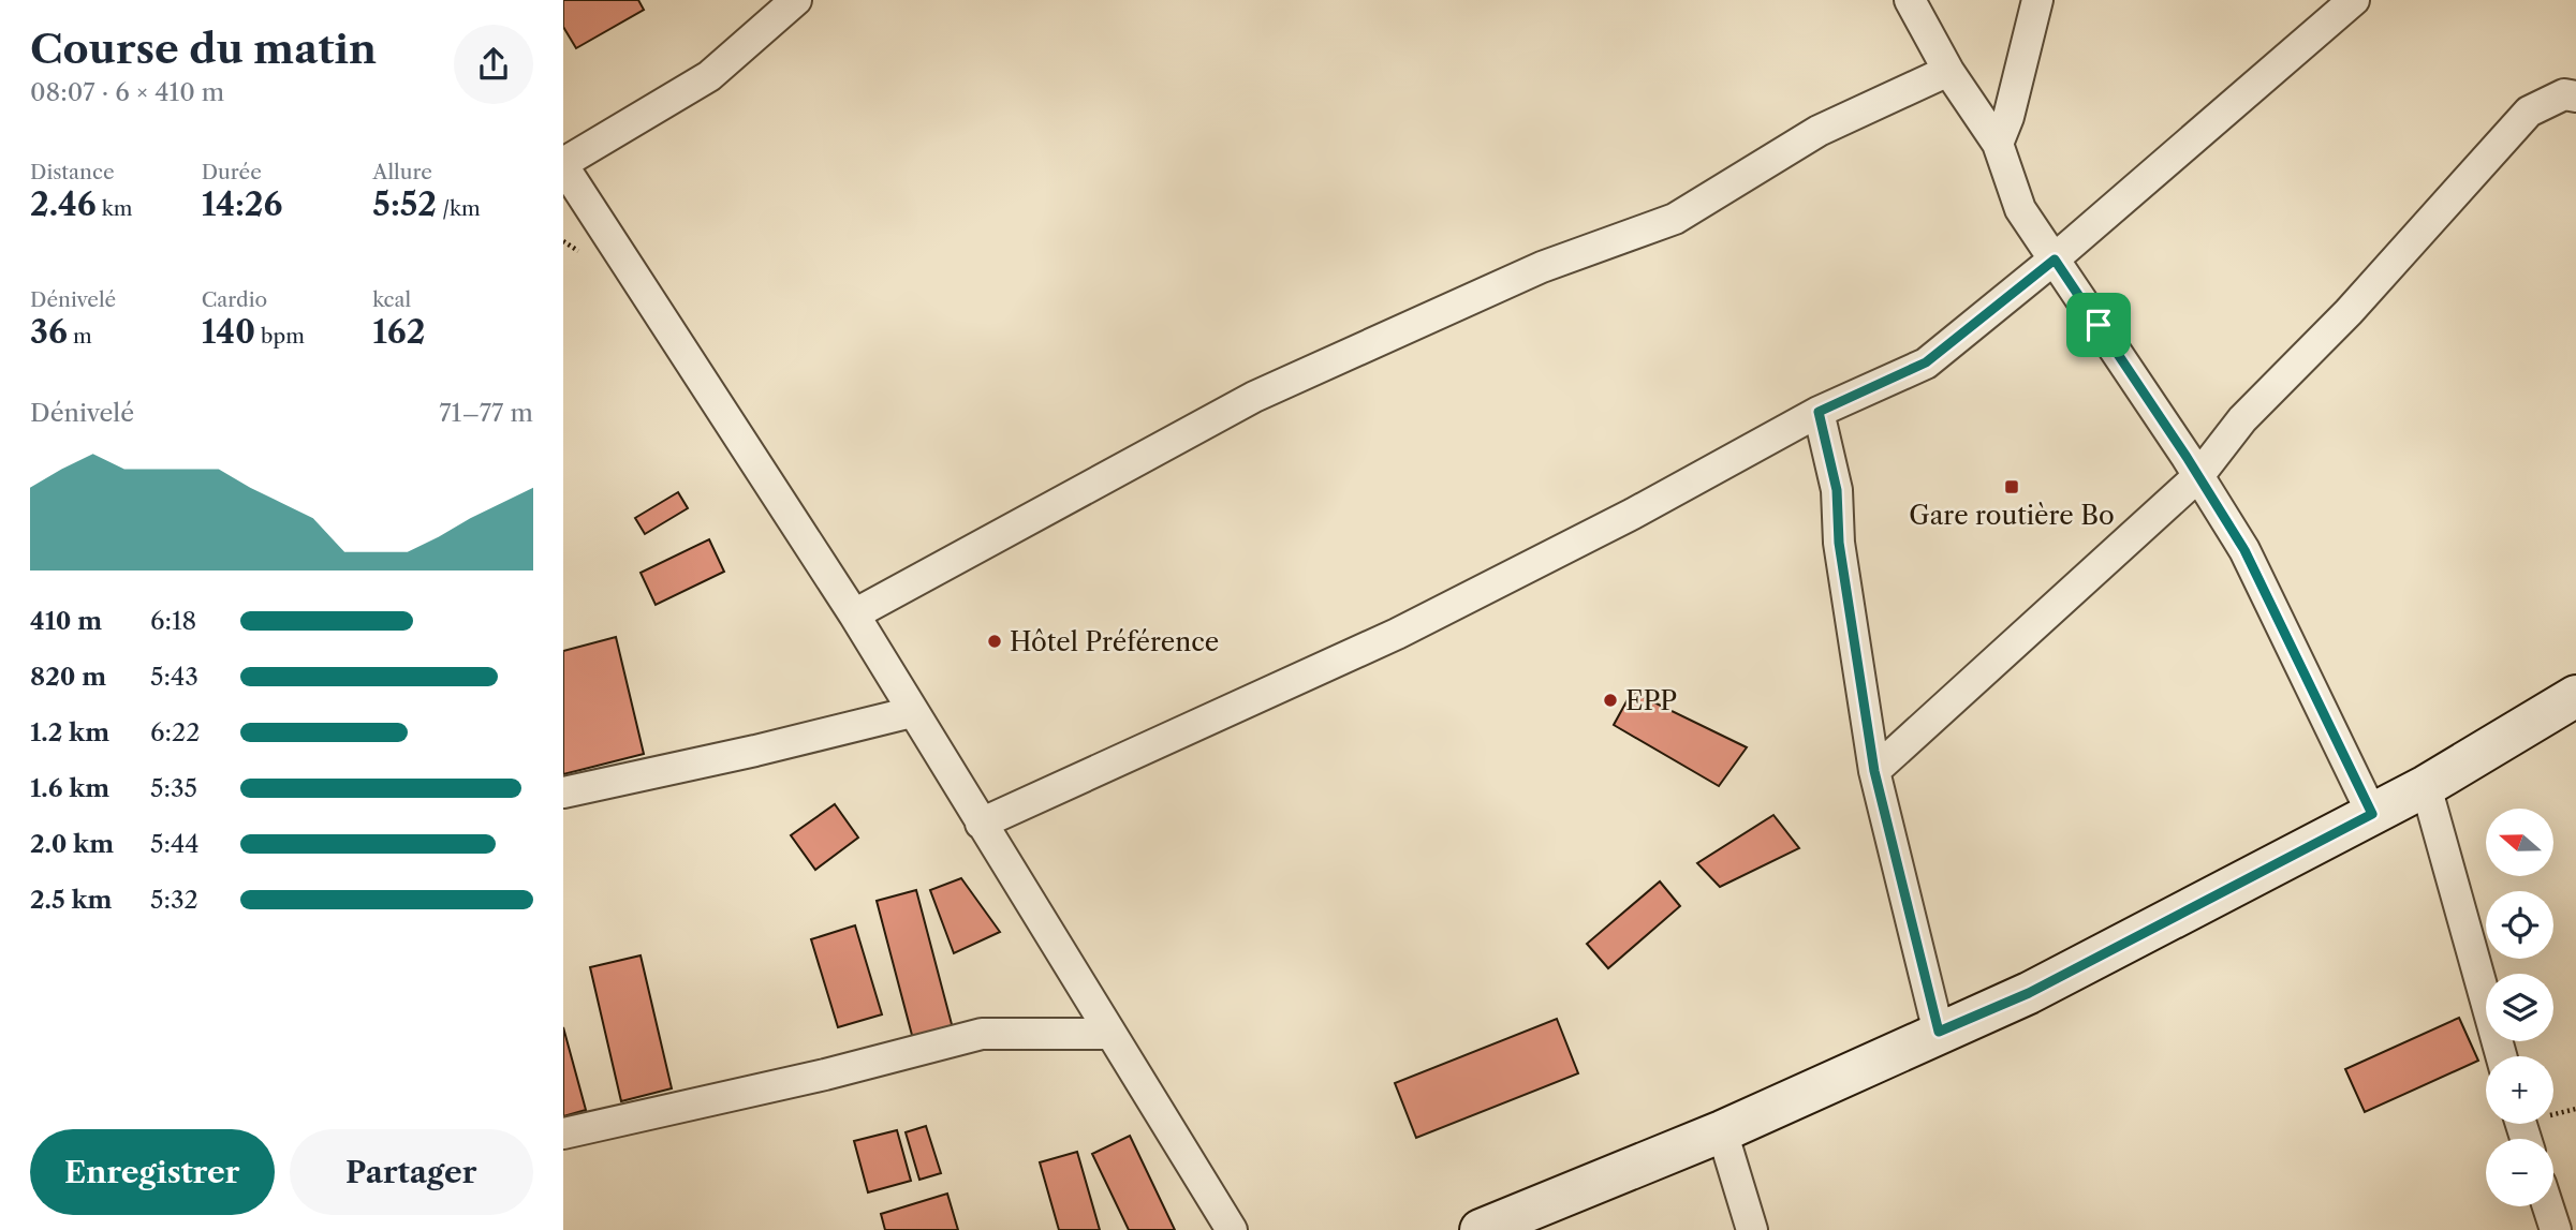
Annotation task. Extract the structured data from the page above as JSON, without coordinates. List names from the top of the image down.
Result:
{
  "places": {
    "transit": ["Gare routière Bo"],
    "other": ["Hôtel Préférence", "EPP"]
  },
  "north": "left",
  "page": {
    "heading": ["Course du matin", "08:07 · 6 × 410 m"],
    "stats": [
      ["Distance", "2.46 km"],
      ["Durée", "14:26"],
      ["Allure", "5:52 /km"],
      ["Dénivelé", "36 m"],
      ["Cardio", "140 bpm"],
      ["kcal", "162"]
    ],
    "chart": ["Dénivelé", "71–77 m"],
    "list": [
      {
        "name": "410 m",
        "note": "6:18"
      },
      {
        "name": "820 m",
        "note": "5:43"
      },
      {
        "name": "1.2 km",
        "note": "6:22"
      },
      {
        "name": "1.6 km",
        "note": "5:35"
      },
      {
        "name": "2.0 km",
        "note": "5:44"
      },
      {
        "name": "2.5 km",
        "note": "5:32"
      }
    ],
    "map_buttons": ["+", "−"],
    "buttons": ["Enregistrer", "Partager"]
  }
}
